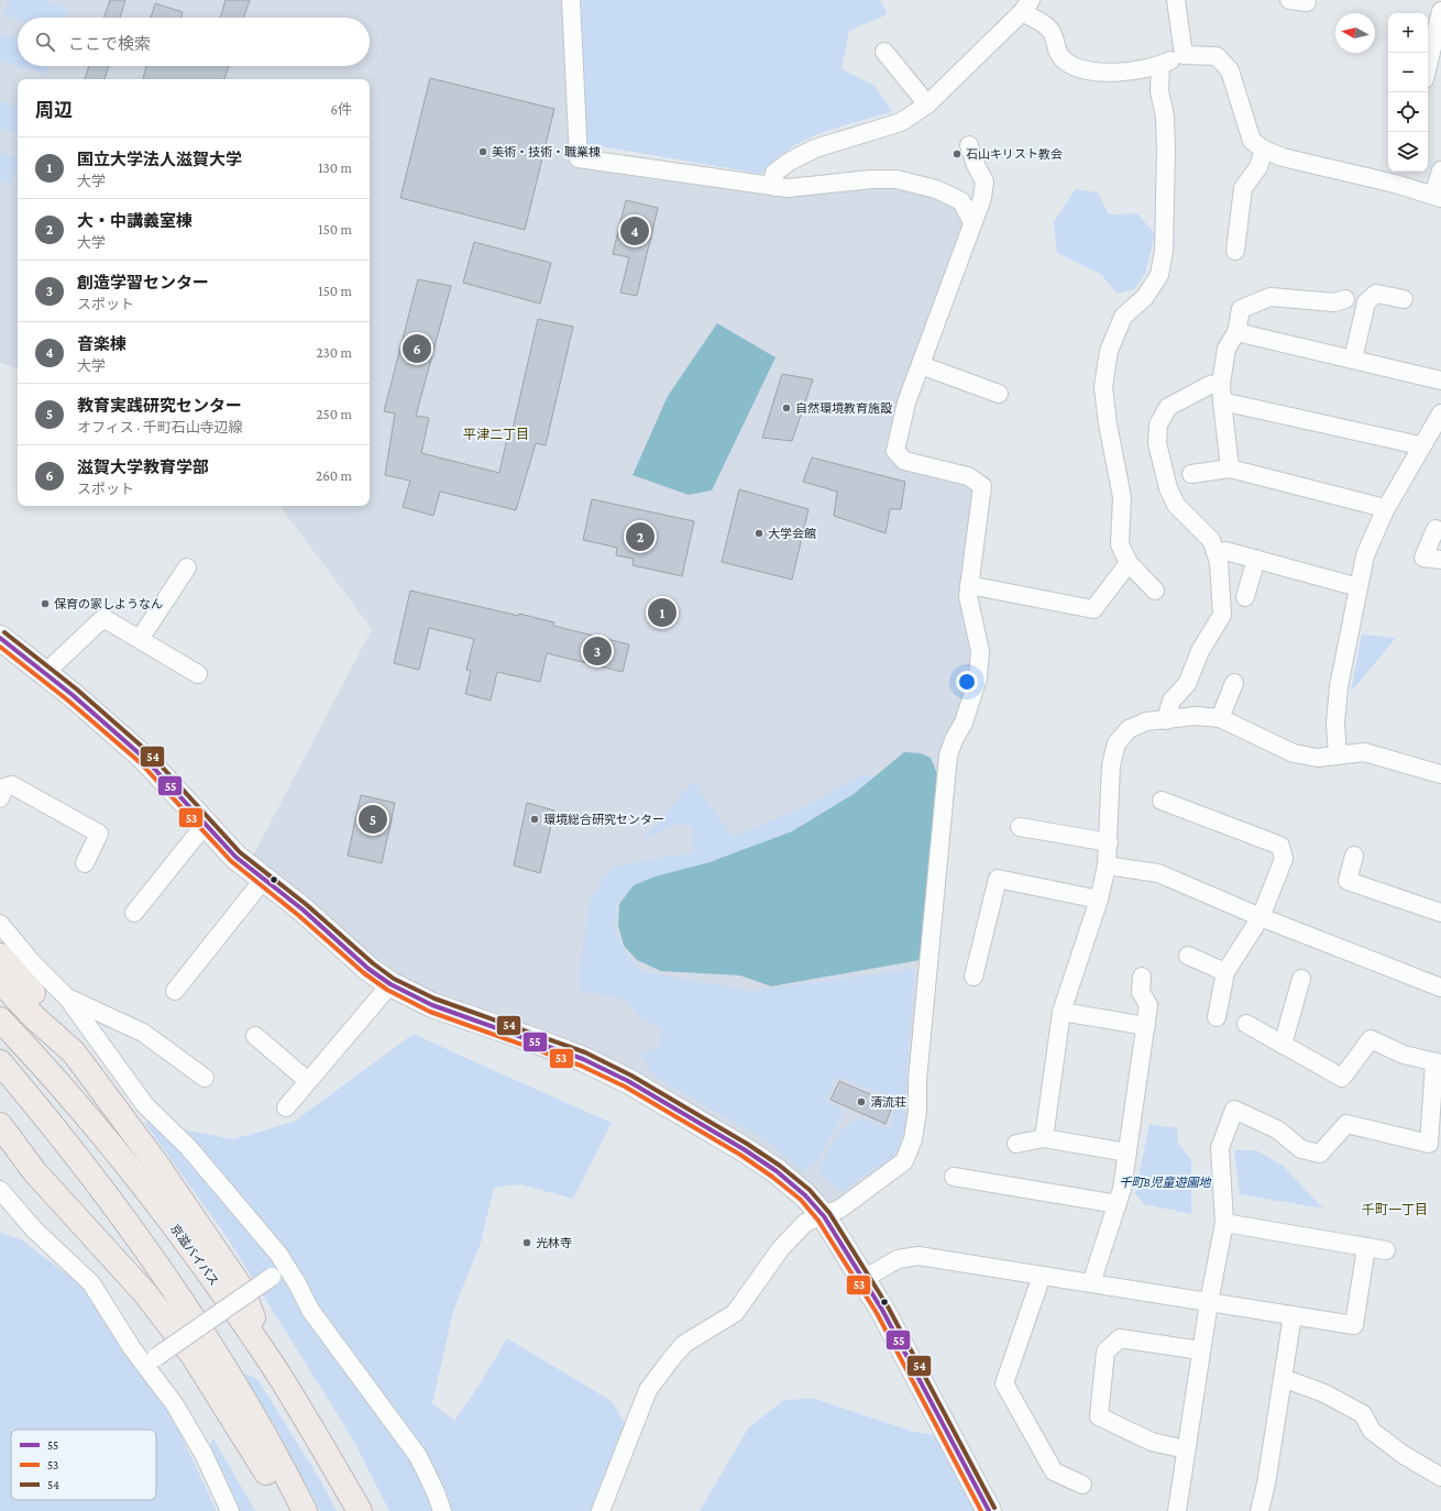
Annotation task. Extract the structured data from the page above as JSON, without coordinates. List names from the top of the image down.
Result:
{
  "streets": {
    "highway": ["京滋バイパス"]
  },
  "districts": ["平津二丁目", "千町一丁目"],
  "parks": ["千町B児童遊園地"],
  "places": [
    "美術・技術・職業棟",
    "石山キリスト教会",
    "自然環境教育施設",
    "大学会館",
    "保育の家しようなん",
    "環境総合研究センター",
    "清流荘",
    "光林寺"
  ],
  "lines": ["transit line 54", "transit line 55", "transit line 53"],
  "legend": ["55", "53", "54"],
  "north": "left",
  "page": {
    "map_buttons": ["+", "−"],
    "search": "ここで検索",
    "heading": ["周辺", "6件"],
    "list": [
      {
        "mark": "1",
        "name": "国立大学法人滋賀大学",
        "note": "大学",
        "value": "130 m"
      },
      {
        "mark": "2",
        "name": "大・中講義室棟",
        "note": "大学",
        "value": "150 m"
      },
      {
        "mark": "3",
        "name": "創造学習センター",
        "note": "スポット",
        "value": "150 m"
      },
      {
        "mark": "4",
        "name": "音楽棟",
        "note": "大学",
        "value": "230 m"
      },
      {
        "mark": "5",
        "name": "教育実践研究センター",
        "note": "オフィス · 千町石山寺辺線",
        "value": "250 m"
      },
      {
        "mark": "6",
        "name": "滋賀大学教育学部",
        "note": "スポット",
        "value": "260 m"
      }
    ],
    "pins": [
      "4",
      "6",
      "2",
      "1",
      "3",
      "5"
    ]
  }
}
